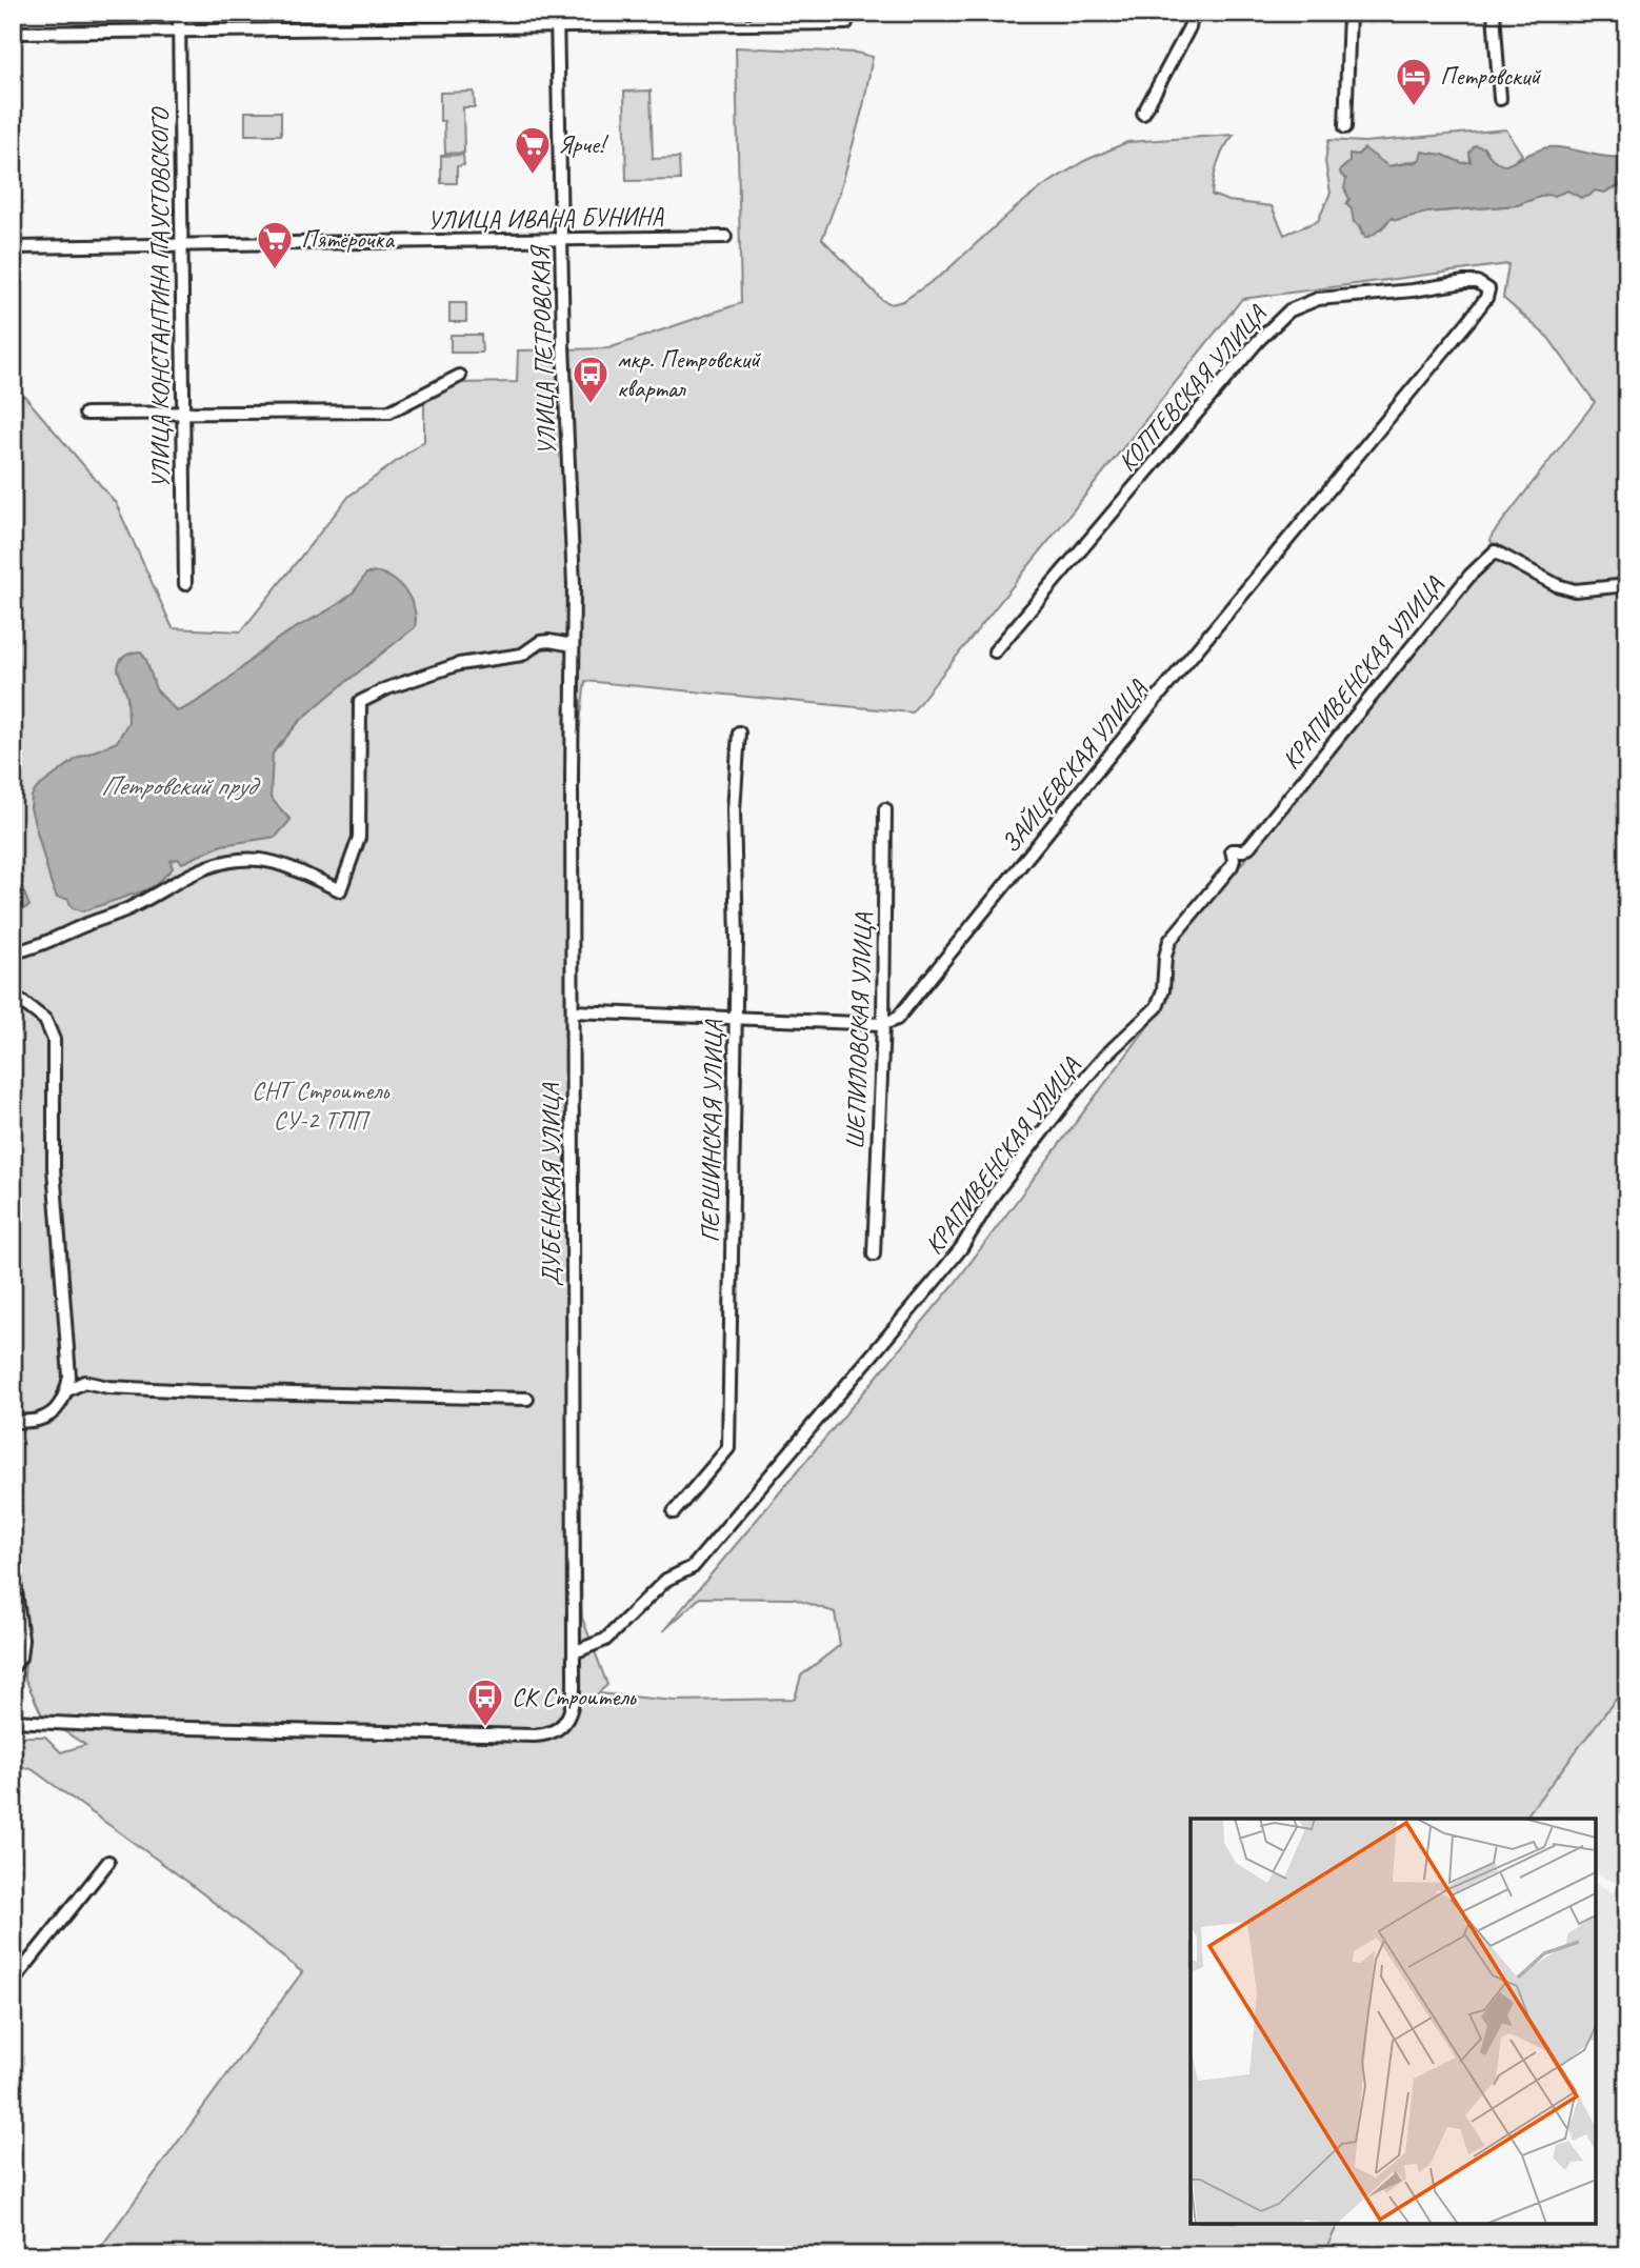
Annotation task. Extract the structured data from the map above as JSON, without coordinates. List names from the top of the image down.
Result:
{
  "streets": {
    "street": [
      "УЛИЦА ИВАНА БУНИНА",
      "УЛИЦА КОНСТАНТИНА ПАУСТОВСКОГО",
      "УЛИЦА ПЕТРОВСКАЯ",
      "КОПТЕВСКАЯ УЛИЦА",
      "КРАПИВЕНСКАЯ УЛИЦА",
      "ЗАЙЦЕВСКАЯ УЛИЦА",
      "ШЕПИЛОВСКАЯ УЛИЦА",
      "ПЕРШИНСКАЯ УЛИЦА",
      "ДУБЕНСКАЯ УЛИЦА"
    ]
  },
  "crossings": [
    ["УЛИЦА ИВАНА БУНИНА", "УЛИЦА КОНСТАНТИНА ПАУСТОВСКОГО"],
    ["УЛИЦА ИВАНА БУНИНА", "УЛИЦА ПЕТРОВСКАЯ"],
    ["УЛИЦА ПЕТРОВСКАЯ", "ДУБЕНСКАЯ УЛИЦА"],
    ["КОПТЕВСКАЯ УЛИЦА", "ЗАЙЦЕВСКАЯ УЛИЦА"],
    ["КРАПИВЕНСКАЯ УЛИЦА", "ДУБЕНСКАЯ УЛИЦА"],
    ["ЗАЙЦЕВСКАЯ УЛИЦА", "ШЕПИЛОВСКАЯ УЛИЦА"]
  ],
  "water": ["Петровский пруд"],
  "parks": ["СНТ Строитель СУ-2 ТПП"],
  "places": {
    "hotel": ["Петровский"],
    "supermarket": ["Ярче!", "Пятёрочка"],
    "bus stop": ["мкр. Петровский квартал", "СК Строитель"]
  }
}
